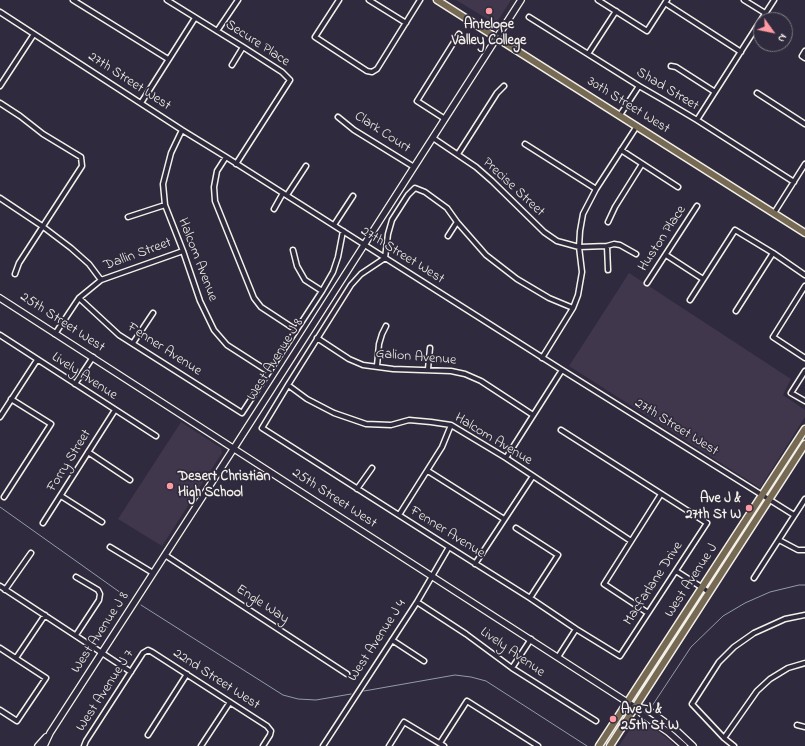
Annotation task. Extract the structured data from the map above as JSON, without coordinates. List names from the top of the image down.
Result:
{
  "streets": {
    "main road": ["30th Street West", "West Avenue J"],
    "street": [
      "Secure Place",
      "27th Street West",
      "Shad Street",
      "Clark Court",
      "Precise Street",
      "Huston Place",
      "Dallin Street",
      "Halcom Avenue",
      "25th Street West",
      "Fenner Avenue",
      "Galion Avenue",
      "West Avenue J 8",
      "Lively Avenue",
      "Forry Street",
      "Macfarlane Drive",
      "Engle Way",
      "West Avenue J 4",
      "22nd Street West",
      "West Avenue J 7"
    ]
  },
  "crossings": [
    ["Secure Place", "27th Street West"],
    ["27th Street West", "Halcom Avenue"],
    ["27th Street West", "West Avenue J 8"],
    ["27th Street West", "West Avenue J"],
    ["30th Street West", "West Avenue J 8"],
    ["Clark Court", "West Avenue J 8"],
    ["Precise Street", "West Avenue J 8"],
    ["Dallin Street", "Halcom Avenue"],
    ["Dallin Street", "25th Street West"],
    ["Dallin Street", "Fenner Avenue"],
    ["Halcom Avenue", "Fenner Avenue"],
    ["25th Street West", "West Avenue J 8"],
    ["25th Street West", "West Avenue J"],
    ["25th Street West", "West Avenue J 4"],
    ["Fenner Avenue", "Macfarlane Drive"],
    ["Fenner Avenue", "West Avenue J 4"],
    ["West Avenue J 8", "Engle Way"],
    ["Lively Avenue", "Forry Street"],
    ["Lively Avenue", "West Avenue J 4"],
    ["22nd Street West", "West Avenue J 7"]
  ],
  "places": [
    "Antelope Valley College",
    "Desert Christian High School",
    "Ave J & 27th St W",
    "Ave J & 25th St W"
  ],
  "north": "bottom right"
}
